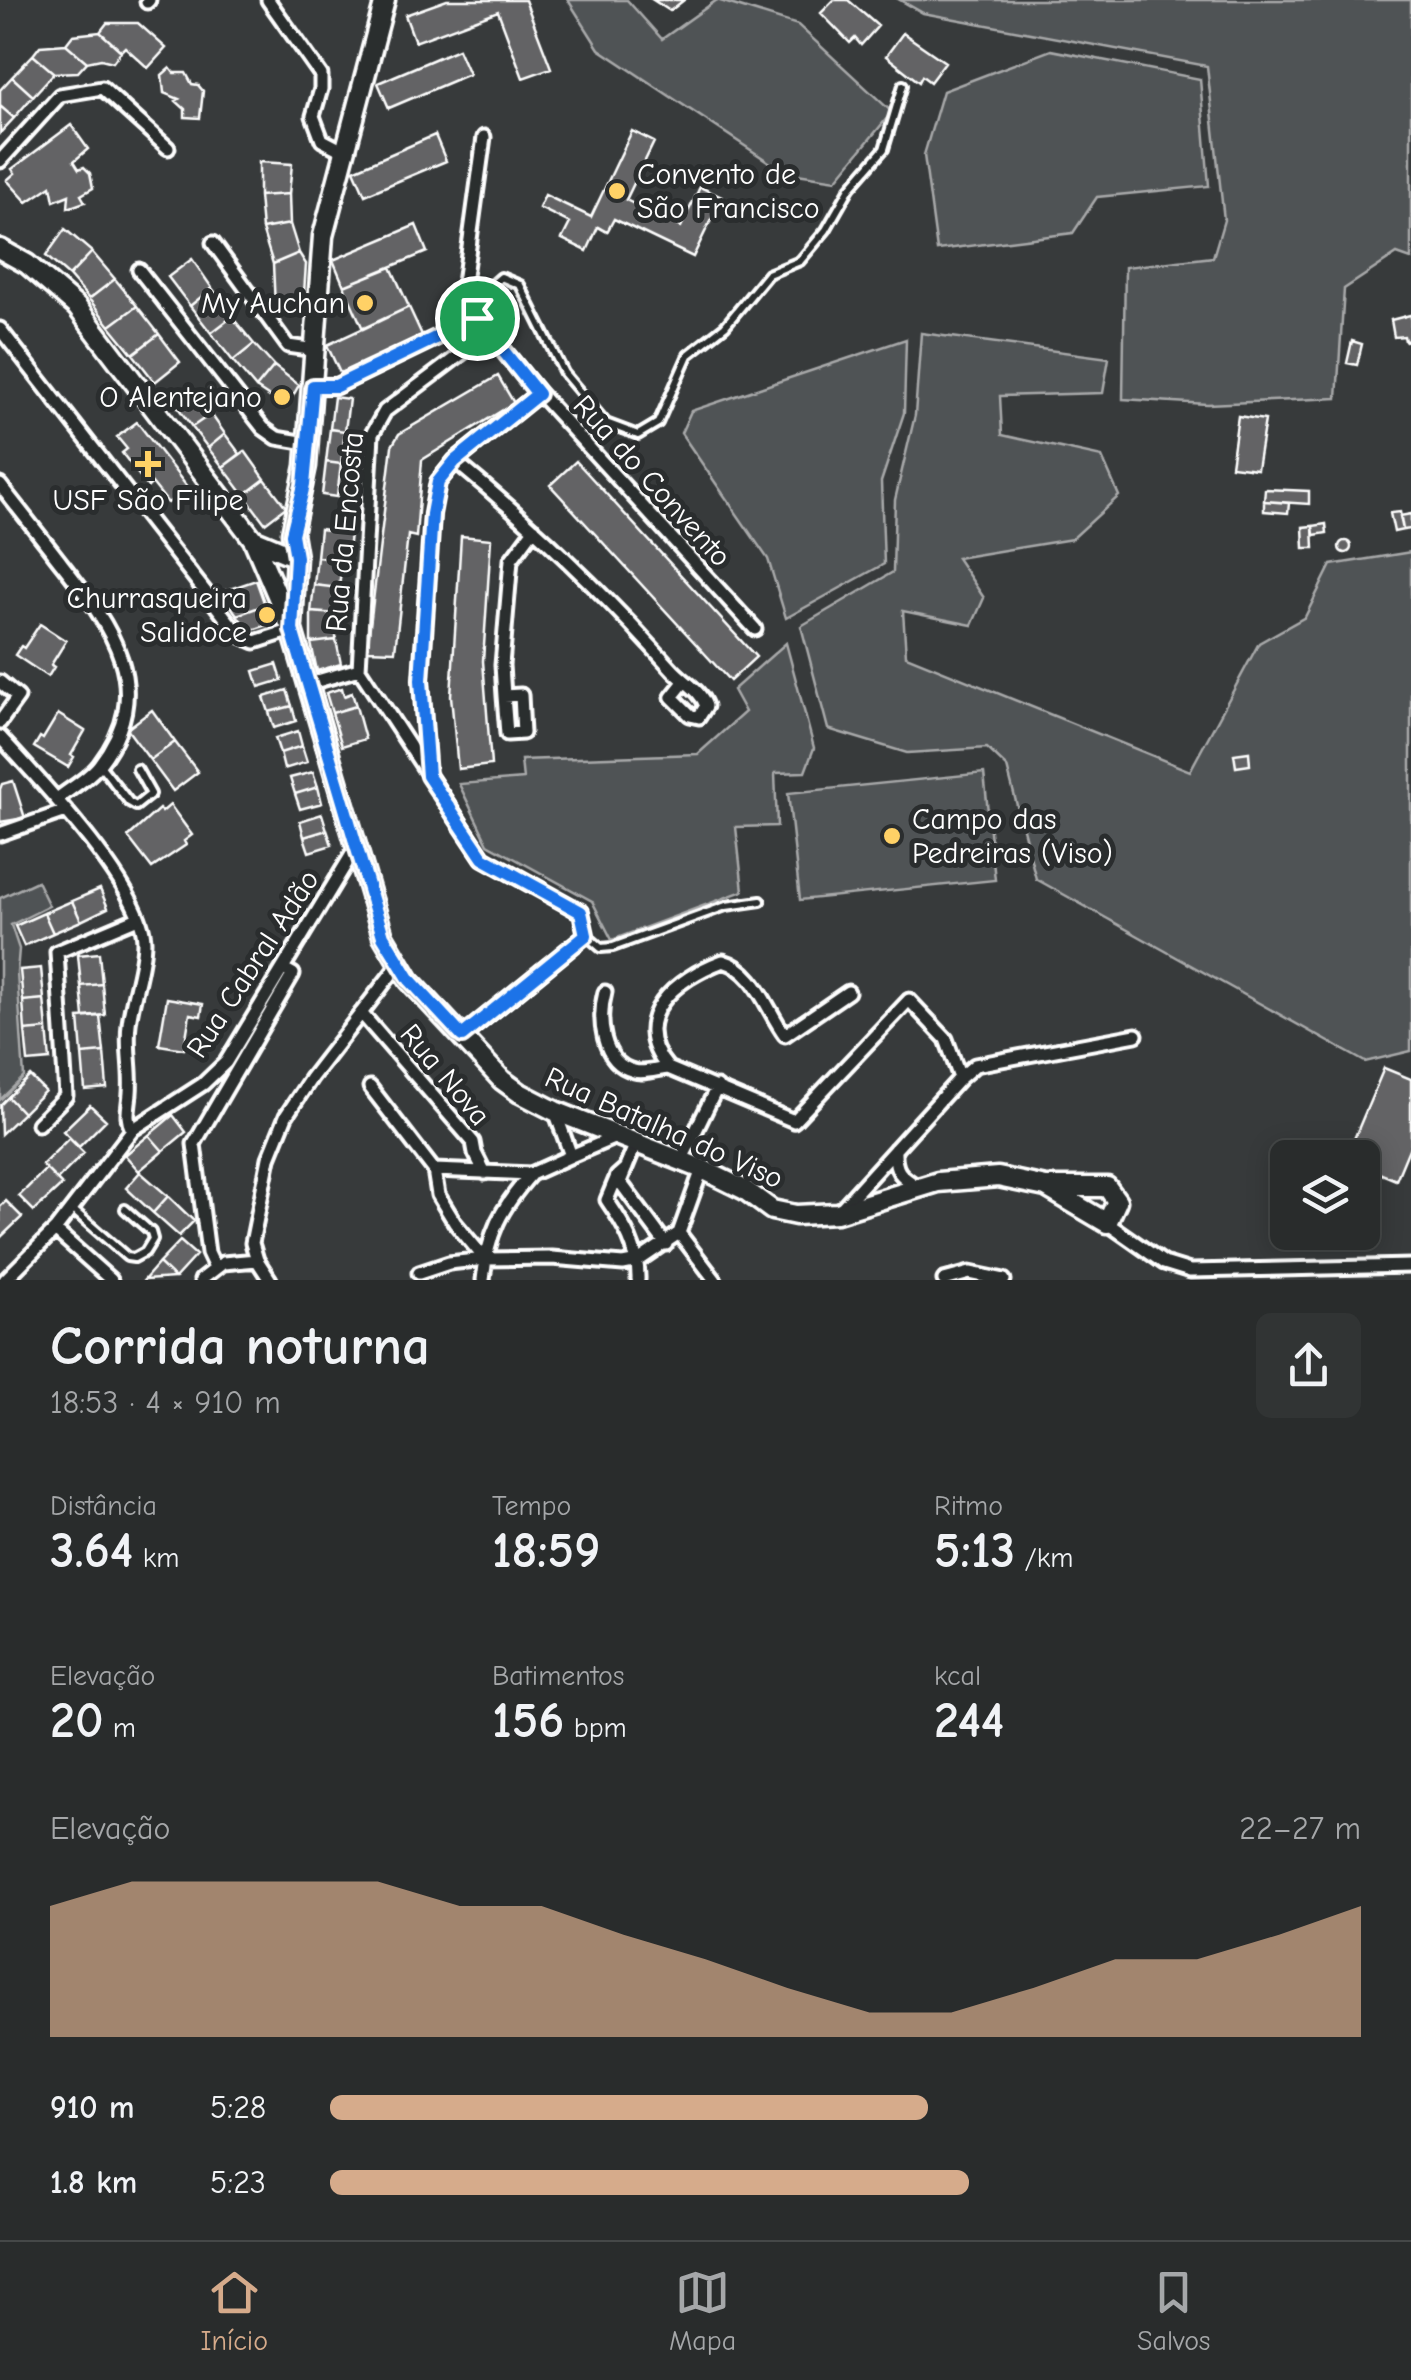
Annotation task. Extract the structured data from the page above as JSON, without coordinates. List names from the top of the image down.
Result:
{
  "streets": {
    "street": [
      "Rua do Convento",
      "Rua da Encosta",
      "Rua Cabral Adão",
      "Rua Nova",
      "Rua Batalha do Viso"
    ]
  },
  "crossings": [
    ["Rua do Convento", "Rua da Encosta"],
    ["Rua Cabral Adão", "Rua Batalha do Viso"]
  ],
  "places": {
    "other": [
      "Convento de São Francisco",
      "My Auchan",
      "O Alentejano",
      "Churrasqueira Salidoce",
      "Campo das Pedreiras (Viso)"
    ],
    "health": ["USF São Filipe"]
  },
  "page": {
    "heading": ["Corrida noturna", "18:53 · 4 × 910 m"],
    "stats": [
      ["Distância", "3.64 km"],
      ["Tempo", "18:59"],
      ["Ritmo", "5:13 /km"],
      ["Elevação", "20 m"],
      ["Batimentos", "156 bpm"],
      ["kcal", "244"]
    ],
    "chart": ["Elevação", "22–27 m"],
    "list": [
      {
        "name": "910 m",
        "note": "5:28"
      },
      {
        "name": "1.8 km",
        "note": "5:23"
      }
    ],
    "tabs": ["Início", "Mapa", "Salvos"]
  }
}
